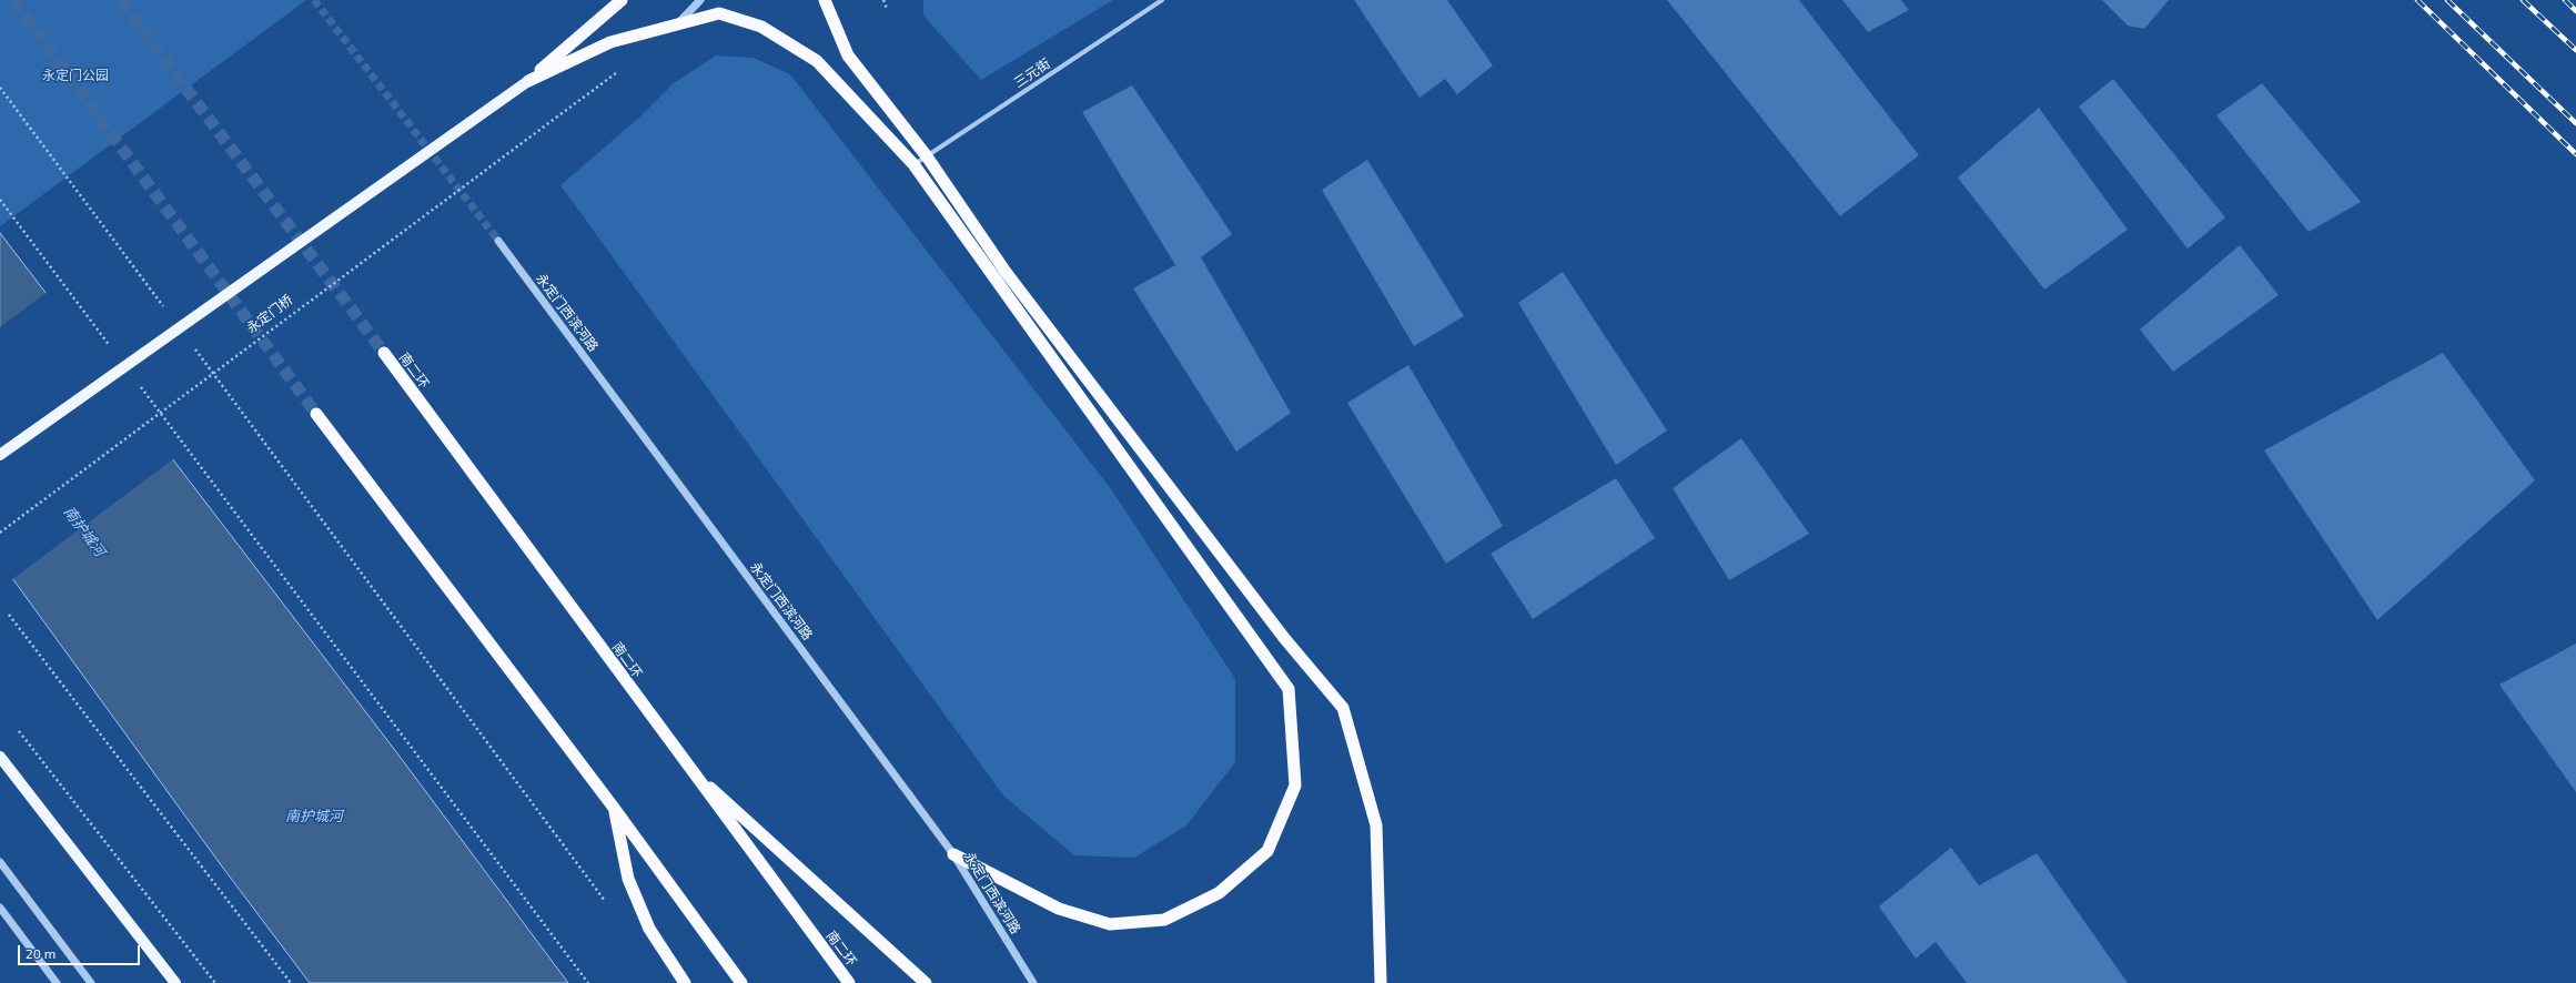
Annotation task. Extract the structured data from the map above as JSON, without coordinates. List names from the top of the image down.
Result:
{
  "streets": {
    "highway": ["南二环"],
    "street": ["三元街", "永定门西滨河路"],
    "path": ["永定门桥"]
  },
  "water": ["南护城河"],
  "parks": ["永定门公园"],
  "scale_bar": "20 m"
}
